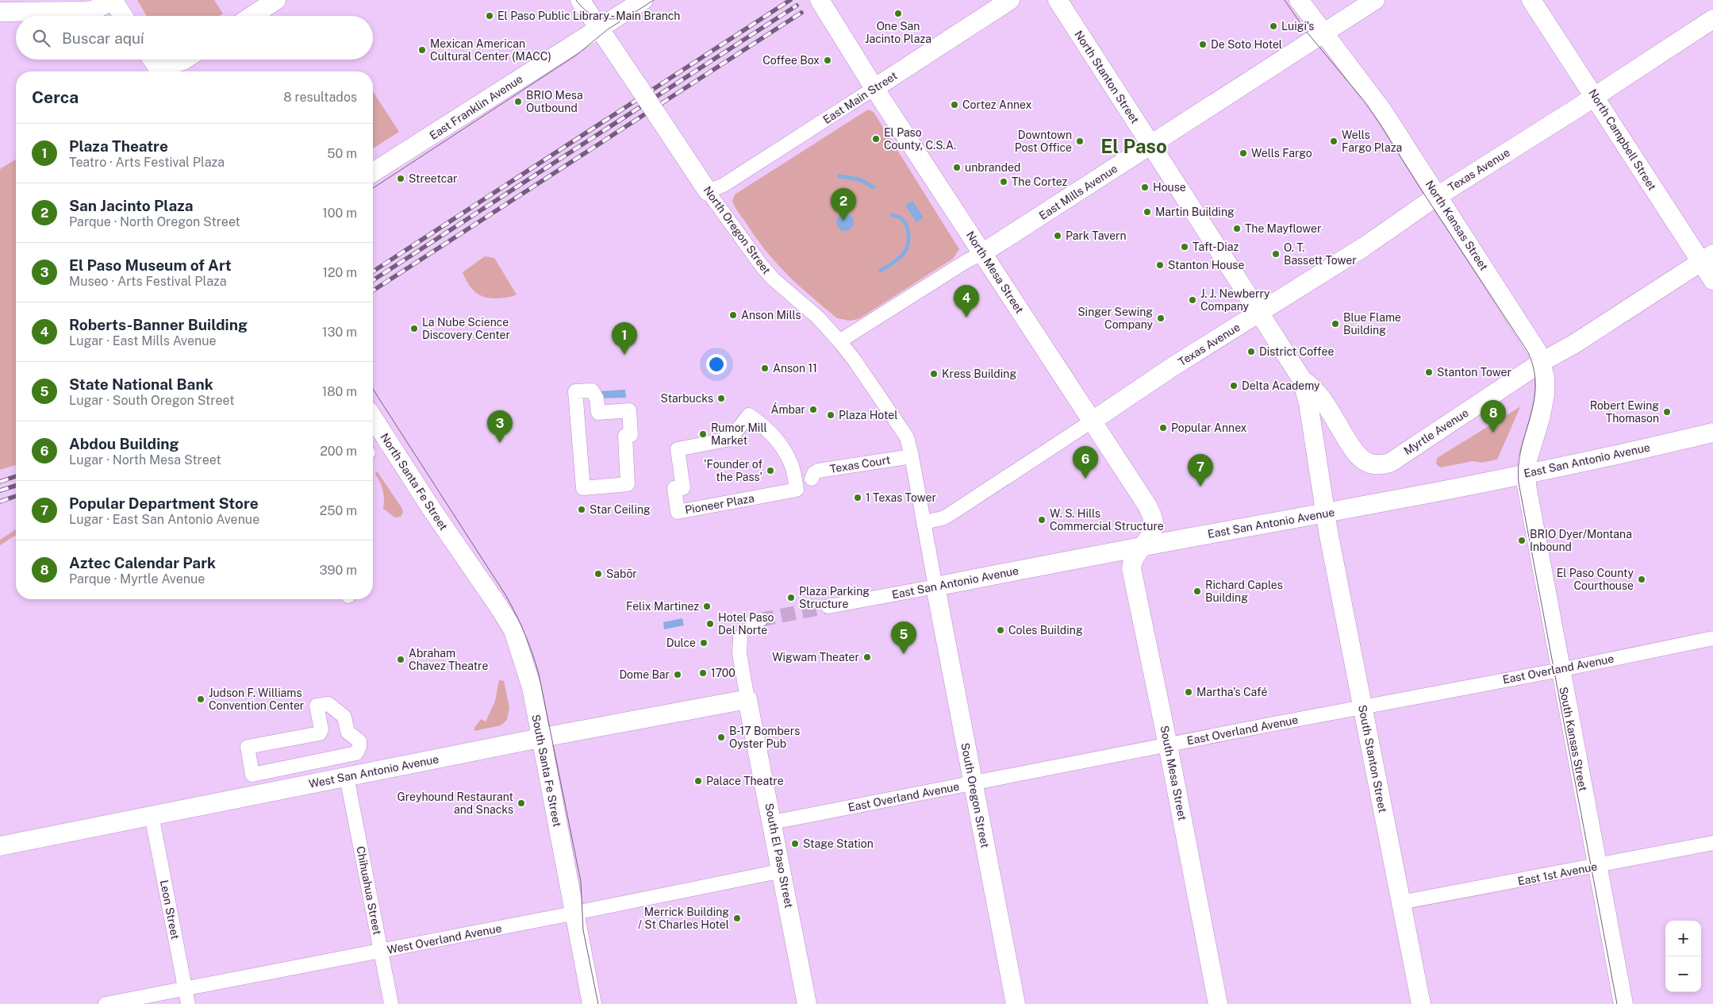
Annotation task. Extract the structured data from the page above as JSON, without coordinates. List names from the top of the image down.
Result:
{
  "streets": {
    "street": [
      "North Stanton Street",
      "East Main Street",
      "East Franklin Avenue",
      "North Campbell Street",
      "Texas Avenue",
      "East Mills Avenue",
      "North Kansas Street",
      "North Oregon Street",
      "North Mesa Street",
      "Myrtle Avenue",
      "East San Antonio Avenue",
      "Texas Court",
      "North Santa Fe Street",
      "Pioneer Plaza",
      "East Overland Avenue",
      "South Kansas Street",
      "South Stanton Street",
      "South Santa Fe Street",
      "West San Antonio Avenue",
      "South Mesa Street",
      "South Oregon Street",
      "South El Paso Street",
      "East 1st Avenue",
      "Chihuahua Street",
      "Leon Street",
      "West Overland Avenue"
    ]
  },
  "crossings": [
    ["North Stanton Street", "Texas Avenue"],
    ["North Stanton Street", "East Mills Avenue"],
    ["North Stanton Street", "Myrtle Avenue"],
    ["North Stanton Street", "East San Antonio Avenue"],
    ["North Stanton Street", "South Stanton Street"],
    ["East Main Street", "North Oregon Street"],
    ["East Main Street", "North Mesa Street"],
    ["East Franklin Avenue", "North Oregon Street"],
    ["North Campbell Street", "Texas Avenue"],
    ["North Campbell Street", "Myrtle Avenue"],
    ["Texas Avenue", "North Kansas Street"],
    ["Texas Avenue", "North Oregon Street"],
    ["Texas Avenue", "North Mesa Street"],
    ["East Mills Avenue", "North Kansas Street"],
    ["East Mills Avenue", "North Oregon Street"],
    ["East Mills Avenue", "North Mesa Street"],
    ["North Kansas Street", "Myrtle Avenue"],
    ["North Kansas Street", "East San Antonio Avenue"],
    ["North Kansas Street", "South Kansas Street"],
    ["North Oregon Street", "East San Antonio Avenue"],
    ["North Oregon Street", "Texas Court"],
    ["North Oregon Street", "South Oregon Street"],
    ["North Mesa Street", "East San Antonio Avenue"],
    ["North Mesa Street", "South Mesa Street"],
    ["East San Antonio Avenue", "South Kansas Street"],
    ["East San Antonio Avenue", "South Stanton Street"],
    ["East San Antonio Avenue", "South Mesa Street"],
    ["East San Antonio Avenue", "South Oregon Street"],
    ["North Santa Fe Street", "South Santa Fe Street"],
    ["East Overland Avenue", "South Kansas Street"],
    ["East Overland Avenue", "South Stanton Street"],
    ["East Overland Avenue", "South Mesa Street"],
    ["East Overland Avenue", "South Oregon Street"],
    ["East Overland Avenue", "South El Paso Street"],
    ["South Kansas Street", "East 1st Avenue"],
    ["South Stanton Street", "East 1st Avenue"],
    ["South Santa Fe Street", "West San Antonio Avenue"],
    ["South Santa Fe Street", "West Overland Avenue"],
    ["West San Antonio Avenue", "South El Paso Street"],
    ["West San Antonio Avenue", "Chihuahua Street"],
    ["West San Antonio Avenue", "Leon Street"],
    ["South El Paso Street", "West Overland Avenue"],
    ["Chihuahua Street", "West Overland Avenue"],
    ["Leon Street", "West Overland Avenue"]
  ],
  "districts": ["El Paso"],
  "places": [
    "One San Jacinto Plaza",
    "El Paso Public Library - Main Branch",
    "Luigi's",
    "De Soto Hotel",
    "Mexican American Cultural Center (MACC)",
    "Coffee Box",
    "BRIO Mesa Outbound",
    "Cortez Annex",
    "El Paso County, C.S.A.",
    "Downtown Post Office",
    "Wells Fargo Plaza",
    "Wells Fargo",
    "unbranded",
    "Streetcar",
    "The Cortez",
    "House",
    "Martin Building",
    "The Mayflower",
    "Park Tavern",
    "Taft-Diaz",
    "O. T. Bassett Tower",
    "Stanton House",
    "J. J. Newberry Company",
    "Anson Mills",
    "Singer Sewing Company",
    "Blue Flame Building",
    "La Nube Science Discovery Center",
    "District Coffee",
    "Anson 11",
    "Stanton Tower",
    "Kress Building",
    "Delta Academy",
    "Starbucks",
    "Ámbar",
    "Robert Ewing Thomason",
    "Plaza Hotel",
    "Popular Annex",
    "Rumor Mill Market",
    "'Founder of the Pass'",
    "1 Texas Tower",
    "Star Ceiling",
    "W. S. Hills Commercial Structure",
    "BRIO Dyer/Montana Inbound",
    "Sabōr",
    "El Paso County Courthouse",
    "Richard Caples Building",
    "Plaza Parking Structure",
    "Felix Martinez",
    "Hotel Paso Del Norte",
    "Coles Building",
    "Dulce",
    "Wigwam Theater",
    "Abraham Chavez Theatre",
    "1700",
    "Dome Bar",
    "Martha’s Café",
    "Judson F. Williams Convention Center",
    "B-17 Bombers Oyster Pub",
    "Palace Theatre",
    "Greyhound Restaurant and Snacks",
    "Stage Station",
    "Merrick Building / St Charles Hotel"
  ],
  "page": {
    "search": "Buscar aquí",
    "heading": ["Cerca", "8 resultados"],
    "list": [
      {
        "mark": "1",
        "name": "Plaza Theatre",
        "note": "Teatro · Arts Festival Plaza",
        "value": "50 m"
      },
      {
        "mark": "2",
        "name": "San Jacinto Plaza",
        "note": "Parque · North Oregon Street",
        "value": "100 m"
      },
      {
        "mark": "3",
        "name": "El Paso Museum of Art",
        "note": "Museo · Arts Festival Plaza",
        "value": "120 m"
      },
      {
        "mark": "4",
        "name": "Roberts-Banner Building",
        "note": "Lugar · East Mills Avenue",
        "value": "130 m"
      },
      {
        "mark": "5",
        "name": "State National Bank",
        "note": "Lugar · South Oregon Street",
        "value": "180 m"
      },
      {
        "mark": "6",
        "name": "Abdou Building",
        "note": "Lugar · North Mesa Street",
        "value": "200 m"
      },
      {
        "mark": "7",
        "name": "Popular Department Store",
        "note": "Lugar · East San Antonio Avenue",
        "value": "250 m"
      },
      {
        "mark": "8",
        "name": "Aztec Calendar Park",
        "note": "Parque · Myrtle Avenue",
        "value": "390 m"
      }
    ],
    "pins": [
      "2",
      "4",
      "1",
      "8",
      "3",
      "6",
      "7",
      "5"
    ],
    "map_buttons": ["+", "−"]
  }
}
